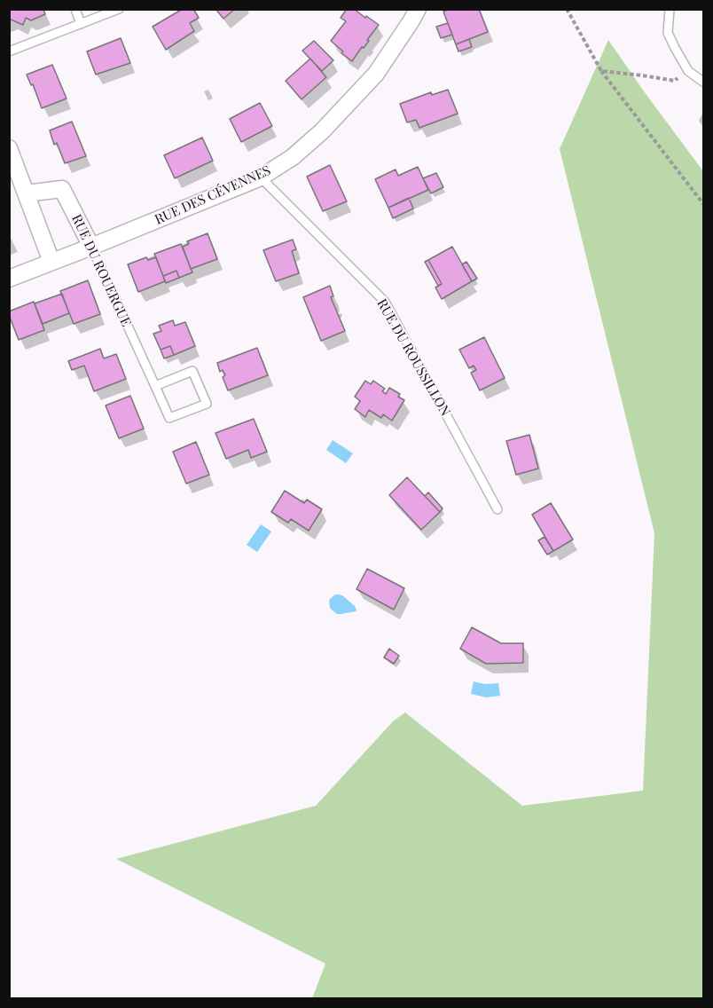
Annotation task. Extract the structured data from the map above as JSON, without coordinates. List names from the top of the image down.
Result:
{
  "streets": {
    "street": ["RUE DES CÉVENNES", "RUE DU ROUERGUE"],
    "lane": ["RUE DU ROUSSILLON"]
  },
  "crossings": [
    ["RUE DES CÉVENNES", "RUE DU ROUERGUE"],
    ["RUE DES CÉVENNES", "RUE DU ROUSSILLON"]
  ]
}
